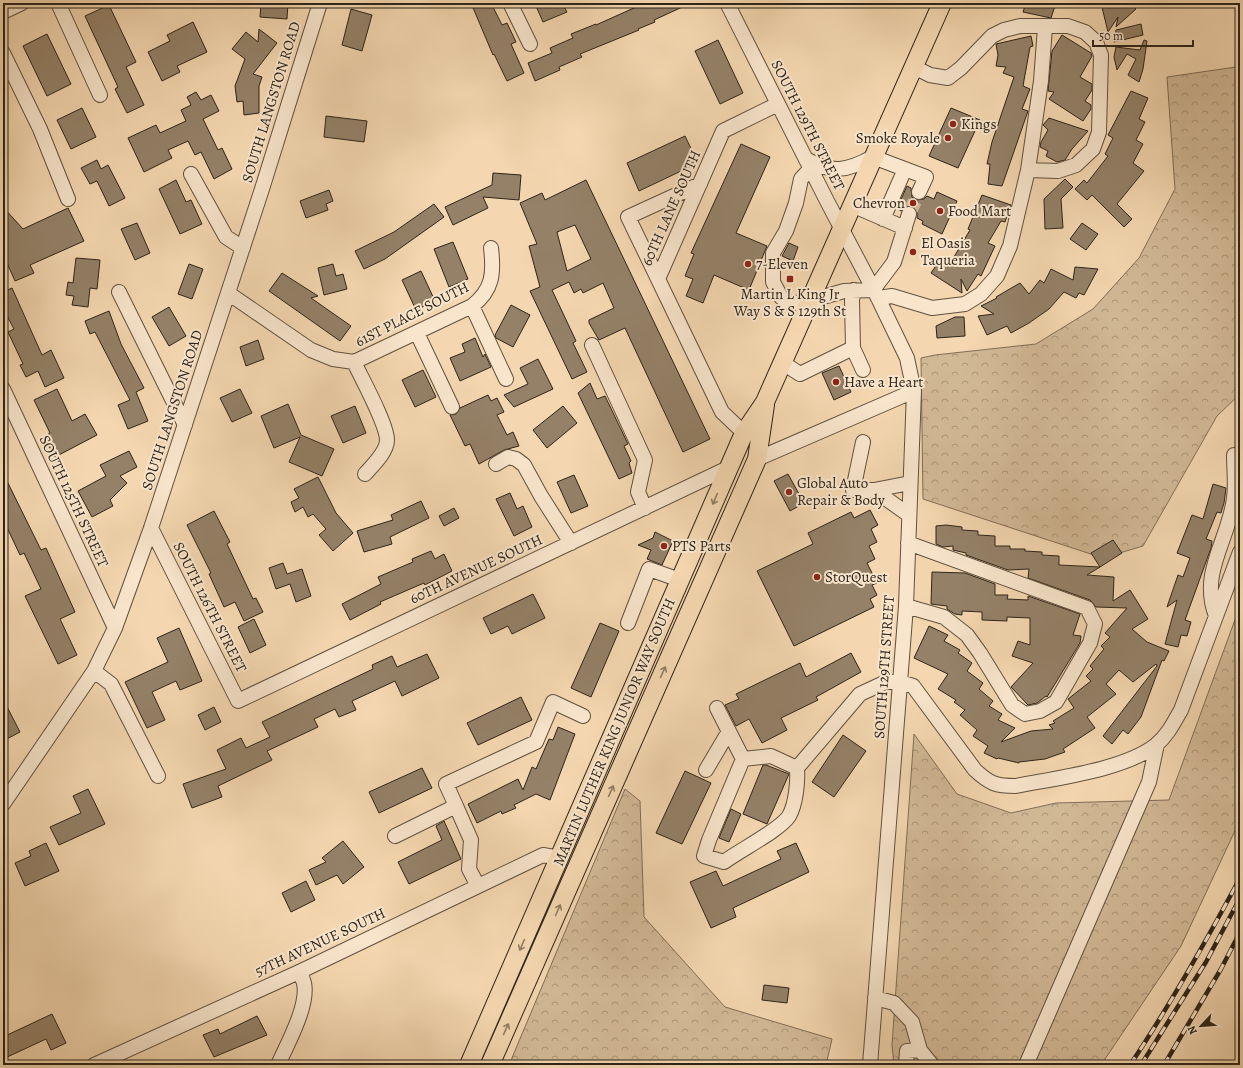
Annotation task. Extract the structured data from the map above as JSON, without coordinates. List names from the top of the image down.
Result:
{
  "streets": {
    "main road": ["MARTIN LUTHER KING JUNIOR WAY SOUTH"],
    "street": [
      "SOUTH LANGSTON ROAD",
      "SOUTH 129TH STREET",
      "60TH LANE SOUTH",
      "61ST PLACE SOUTH",
      "SOUTH 125TH STREET",
      "60TH AVENUE SOUTH",
      "SOUTH 126TH STREET",
      "57TH AVENUE SOUTH"
    ]
  },
  "crossings": [
    ["SOUTH LANGSTON ROAD", "61ST PLACE SOUTH"],
    ["SOUTH LANGSTON ROAD", "SOUTH 125TH STREET"],
    ["SOUTH LANGSTON ROAD", "SOUTH 126TH STREET"],
    ["SOUTH 129TH STREET", "60TH LANE SOUTH"],
    ["SOUTH 129TH STREET", "MARTIN LUTHER KING JUNIOR WAY SOUTH"],
    ["60TH LANE SOUTH", "MARTIN LUTHER KING JUNIOR WAY SOUTH"],
    ["60TH AVENUE SOUTH", "SOUTH 126TH STREET"],
    ["60TH AVENUE SOUTH", "MARTIN LUTHER KING JUNIOR WAY SOUTH"],
    ["MARTIN LUTHER KING JUNIOR WAY SOUTH", "57TH AVENUE SOUTH"]
  ],
  "places": {
    "other": [
      "Kings",
      "Smoke Royale",
      "Chevron",
      "Food Mart",
      "El Oasis Taqueria",
      "7-Eleven",
      "Have a Heart",
      "Global Auto Repair & Body",
      "PTS Parts",
      "StorQuest"
    ],
    "transit": ["Martin L King Jr Way S & S 129th St"]
  },
  "scale_bar": "50 m",
  "north": "bottom left"
}
